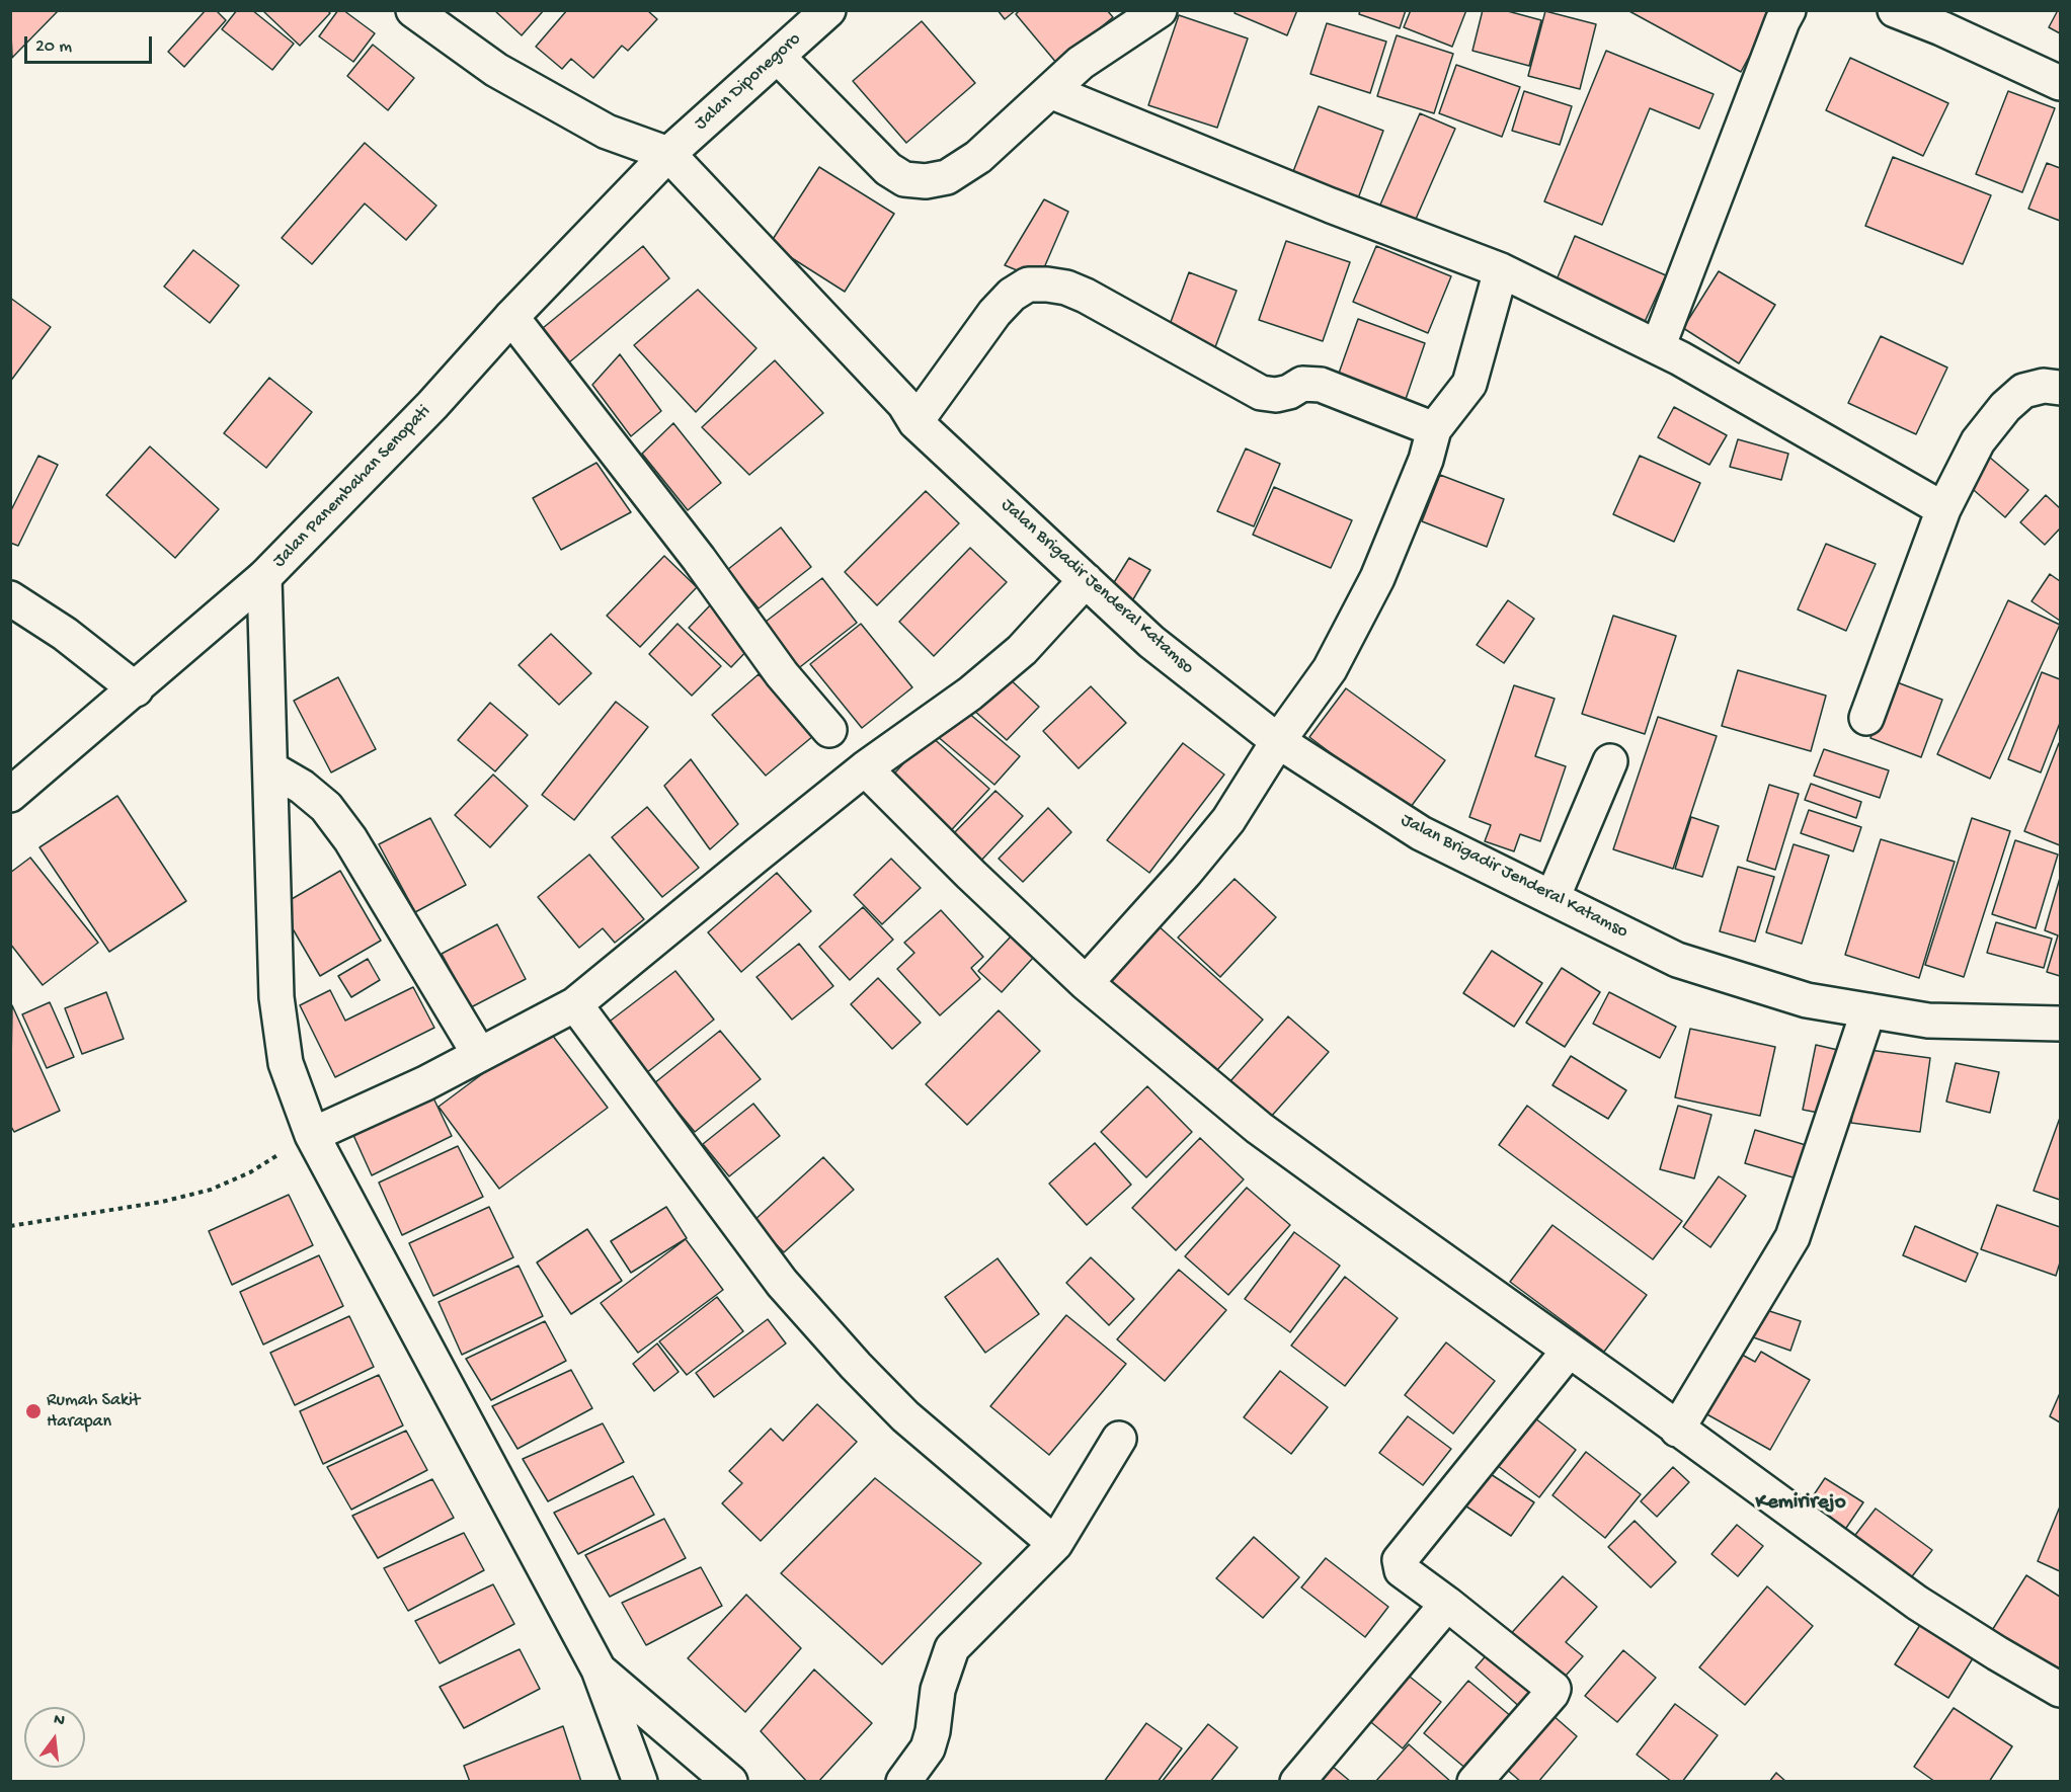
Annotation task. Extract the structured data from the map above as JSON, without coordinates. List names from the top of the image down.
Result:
{
  "streets": {
    "street": ["Jalan Diponegoro", "Jalan Panembahan Senopati", "Jalan Brigadir Jenderal Katamso"]
  },
  "crossings": [
    ["Jalan Diponegoro", "Jalan Panembahan Senopati"],
    ["Jalan Diponegoro", "Jalan Brigadir Jenderal Katamso"],
    ["Jalan Panembahan Senopati", "Jalan Brigadir Jenderal Katamso"]
  ],
  "districts": ["Kemirirejo"],
  "places": ["Rumah Sakit Harapan"],
  "scale_bar": "20 m",
  "north": "top"
}
